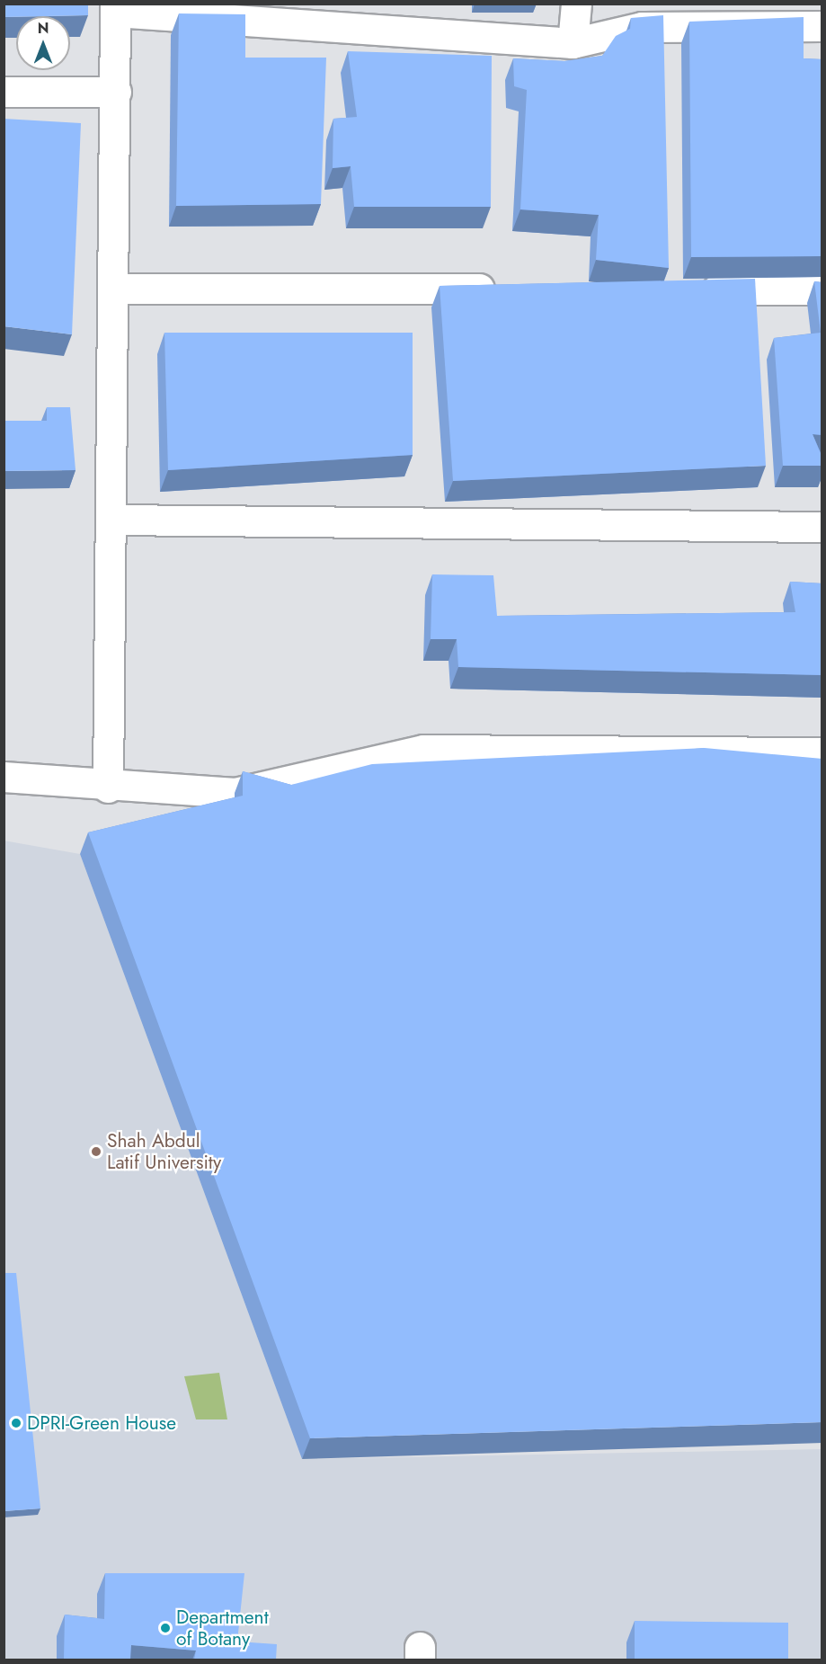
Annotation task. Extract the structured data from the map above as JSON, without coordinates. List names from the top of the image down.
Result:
{
  "places": ["Shah Abdul Latif University", "DPRI-Green House", "Department of Botany"],
  "north": "top"
}
